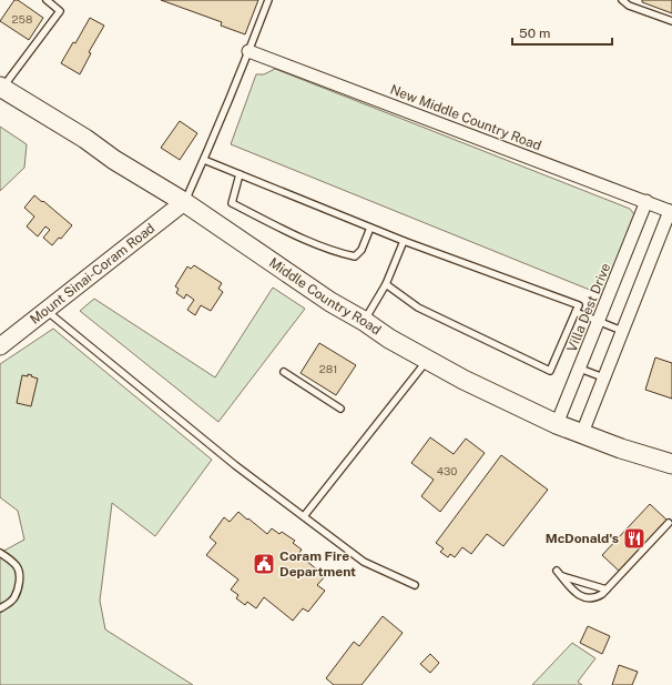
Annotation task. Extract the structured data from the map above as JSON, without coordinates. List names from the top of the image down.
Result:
{
  "streets": {
    "main road": ["Mount Sinai-Coram Road", "Middle Country Road"],
    "street": ["New Middle Country Road", "Villa Dest Drive"]
  },
  "crossings": [
    ["New Middle Country Road", "Villa Dest Drive"],
    ["Mount Sinai-Coram Road", "Middle Country Road"],
    ["Middle Country Road", "Villa Dest Drive"]
  ],
  "places": {
    "restaurant": ["McDonald's"],
    "public building": ["Coram Fire Department"]
  },
  "house_numbers": ["258", "281", "430"],
  "scale_bar": "50 m"
}
